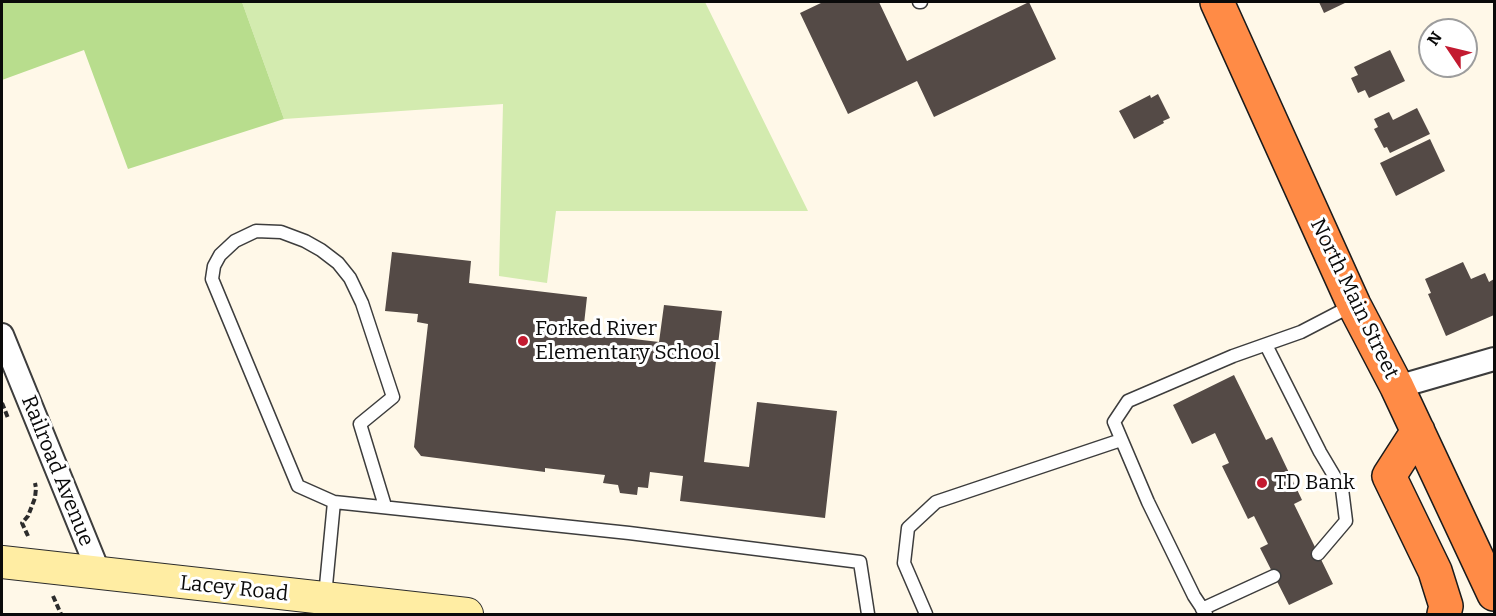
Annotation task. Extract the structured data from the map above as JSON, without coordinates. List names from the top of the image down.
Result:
{
  "streets": {
    "highway": ["North Main Street"],
    "main road": ["Lacey Road"],
    "street": ["Railroad Avenue"]
  },
  "crossings": [
    ["Railroad Avenue", "Lacey Road"]
  ],
  "places": ["Forked River Elementary School", "TD Bank"],
  "north": "top left"
}
